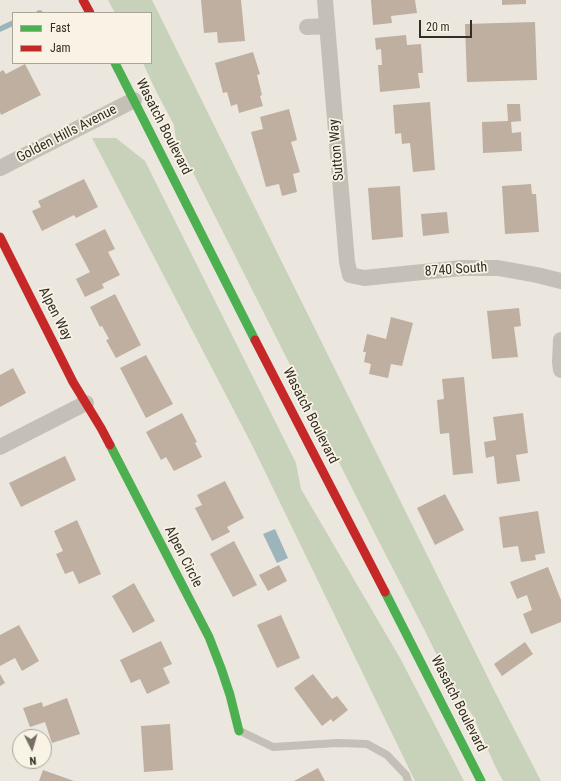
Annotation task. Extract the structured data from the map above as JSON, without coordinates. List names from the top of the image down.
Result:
{
  "streets": {
    "main road": ["Wasatch Boulevard", "Alpen Way", "Alpen Circle"],
    "street": ["Golden Hills Avenue", "Sutton Way", "8740 South"]
  },
  "crossings": [
    ["Wasatch Boulevard", "Golden Hills Avenue"],
    ["Sutton Way", "8740 South"],
    ["Alpen Way", "Alpen Circle"]
  ],
  "legend": ["Fast", "Jam"],
  "scale_bar": "20 m",
  "north": "bottom"
}
